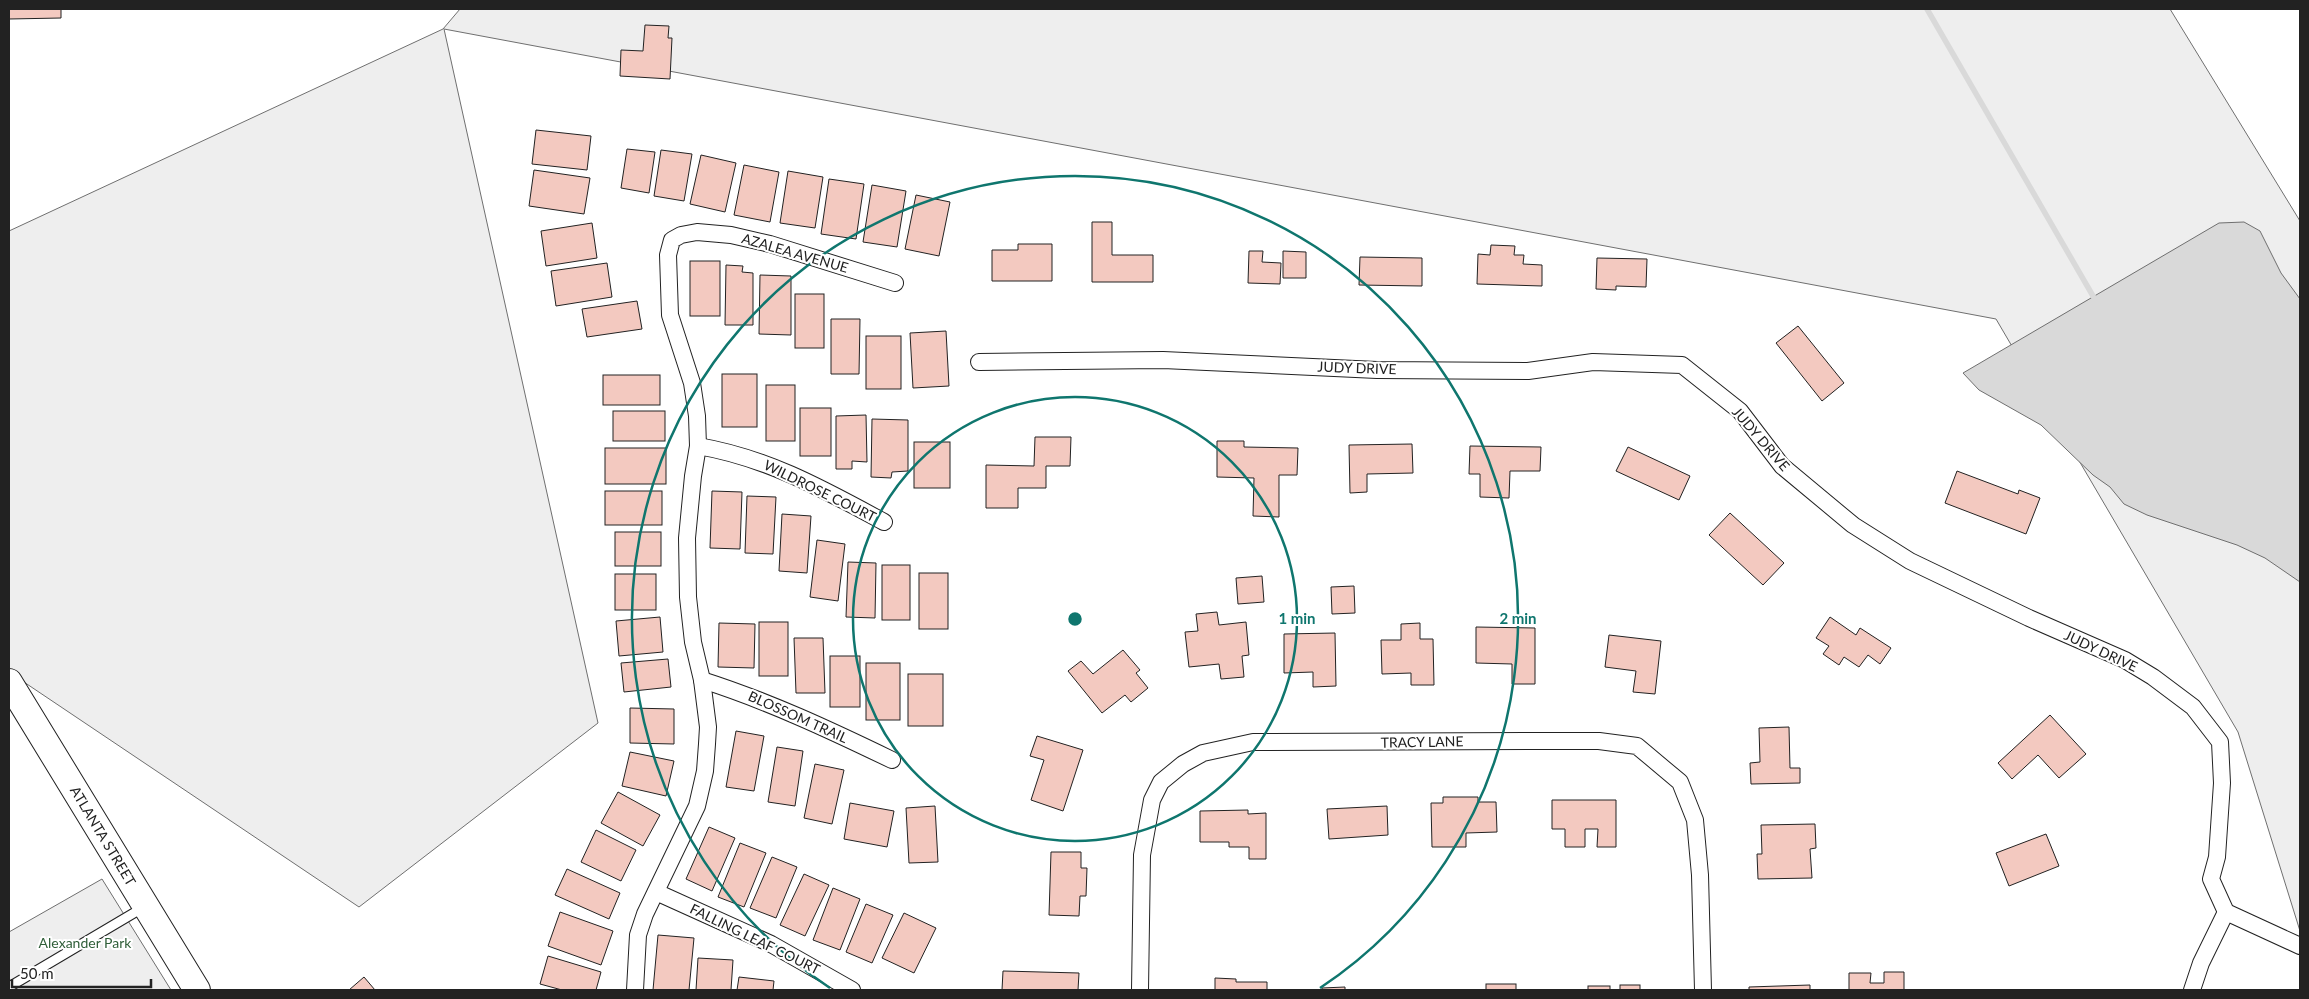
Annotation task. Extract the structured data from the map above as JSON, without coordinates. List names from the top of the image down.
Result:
{
  "streets": {
    "main road": ["ATLANTA STREET"],
    "street": [
      "AZALEA AVENUE",
      "JUDY DRIVE",
      "WILDROSE COURT",
      "BLOSSOM TRAIL",
      "TRACY LANE",
      "FALLING LEAF COURT"
    ]
  },
  "crossings": [
    ["AZALEA AVENUE", "WILDROSE COURT"]
  ],
  "parks": ["Alexander Park"],
  "scale_bar": "50 m",
  "rings": ["1 min", "2 min"]
}
